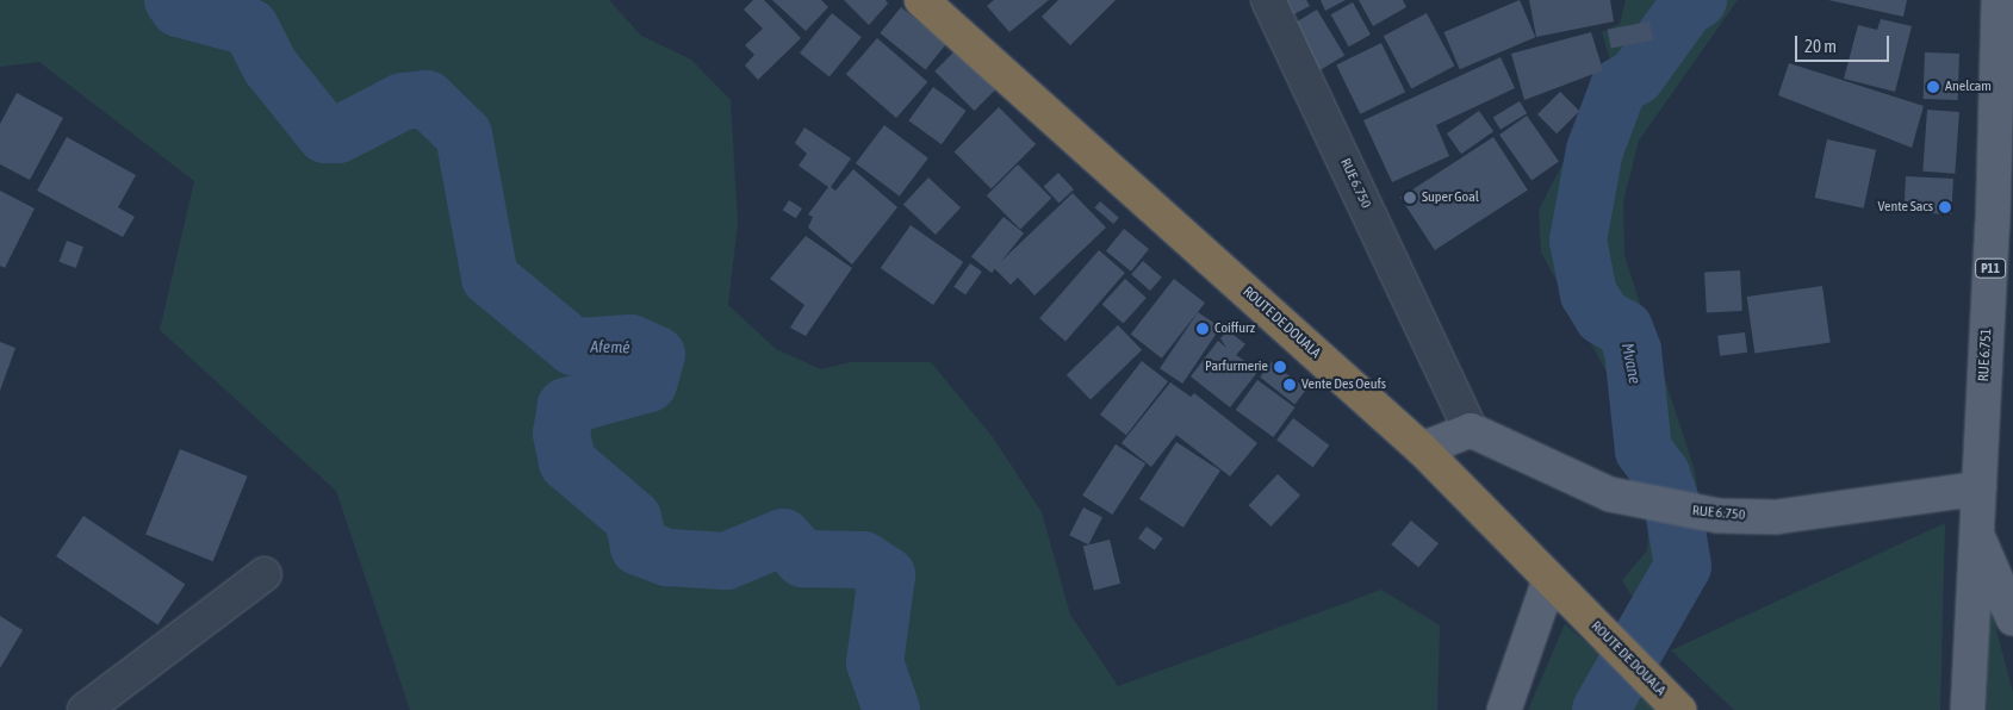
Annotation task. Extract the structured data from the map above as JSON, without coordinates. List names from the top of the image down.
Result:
{
  "streets": {
    "highway": ["ROUTE DE DOUALA"],
    "main road": ["RUE 6.750", "P11", "RUE 6.751"]
  },
  "crossings": [
    ["RUE 6.750", "RUE 6.751"]
  ],
  "water": ["Afemé", "Mvane"],
  "places": [
    "Anelcam",
    "Super Goal",
    "Vente Sacs",
    "Coiffurz",
    "Parfurmerie",
    "Vente Des Oeufs"
  ],
  "scale_bar": "20 m"
}
